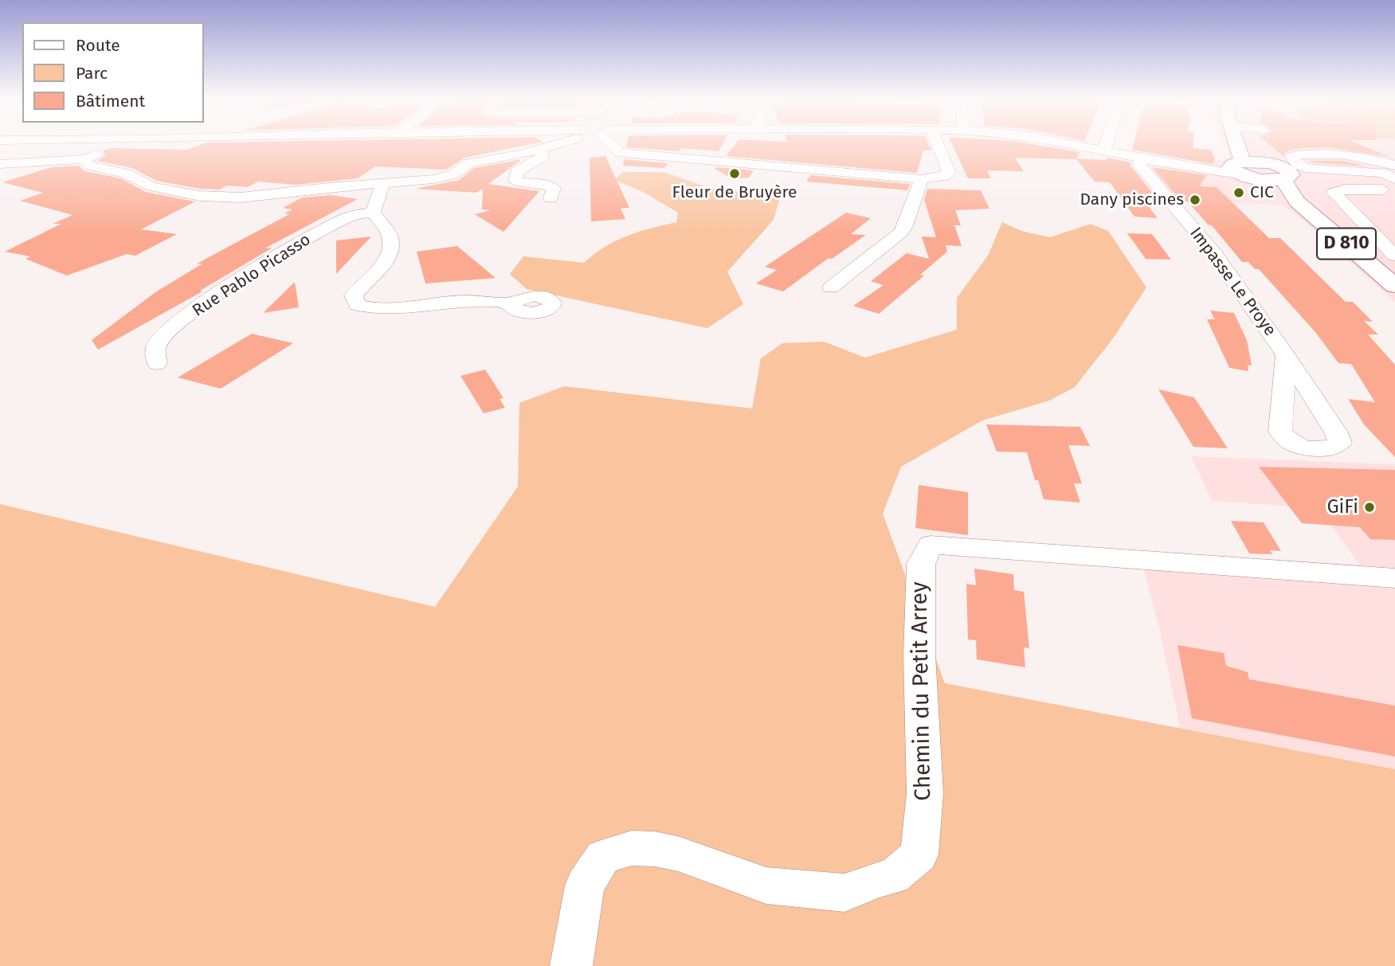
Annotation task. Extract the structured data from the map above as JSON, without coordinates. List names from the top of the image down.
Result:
{
  "streets": {
    "main road": ["D 810"],
    "street": ["Rue Pablo Picasso", "Impasse Le Proye", "Chemin du Petit Arrey"]
  },
  "places": [
    "Fleur de Bruyère",
    "CIC",
    "Dany piscines",
    "GiFi"
  ],
  "legend": ["Route", "Parc", "Bâtiment"]
}
